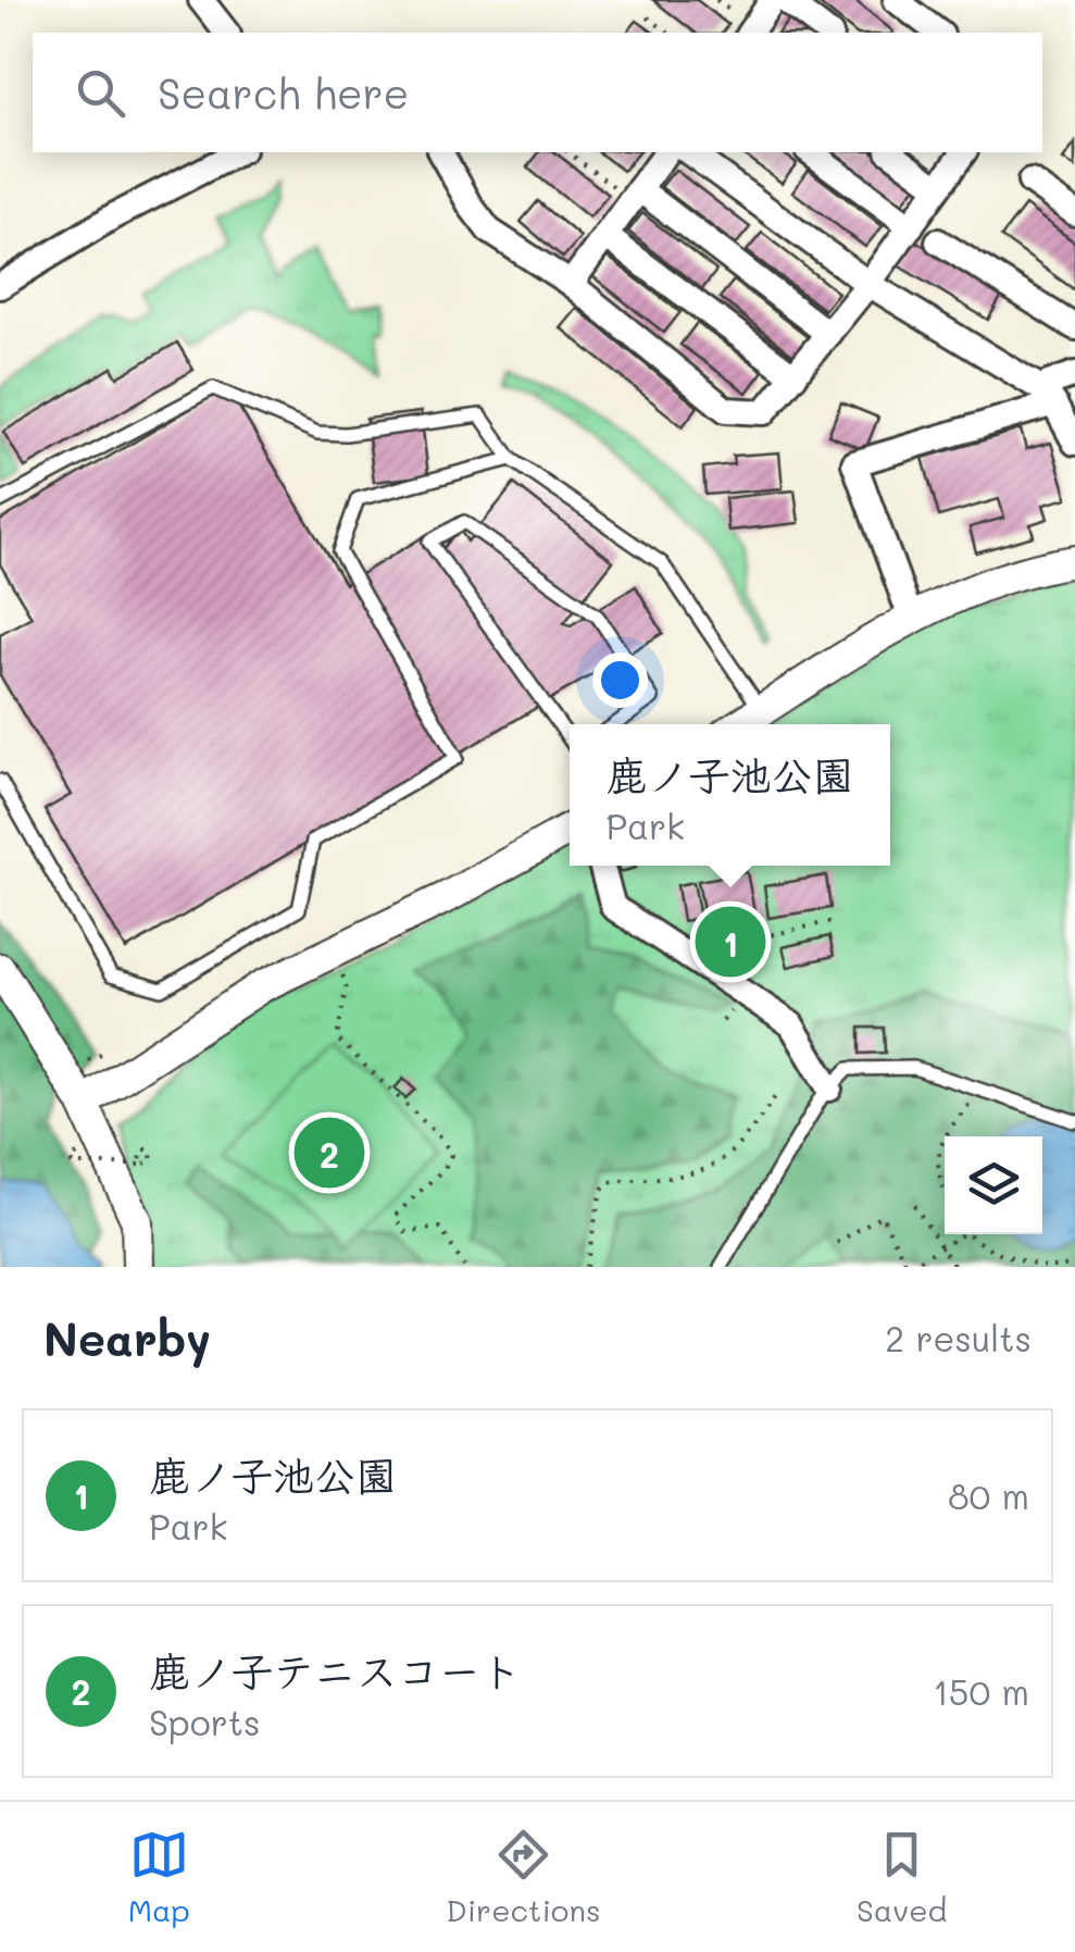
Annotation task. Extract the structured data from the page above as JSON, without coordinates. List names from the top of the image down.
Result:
{
  "page": {
    "search": "Search here",
    "popup": ["鹿ノ子池公園", "Park"],
    "pins": ["1", "2"],
    "heading": ["Nearby", "2 results"],
    "list": [
      {
        "mark": "1",
        "name": "鹿ノ子池公園",
        "note": "Park",
        "value": "80 m"
      },
      {
        "mark": "2",
        "name": "鹿ノ子テニスコート",
        "note": "Sports",
        "value": "150 m"
      }
    ],
    "nav": ["Map", "Directions", "Saved"]
  }
}
